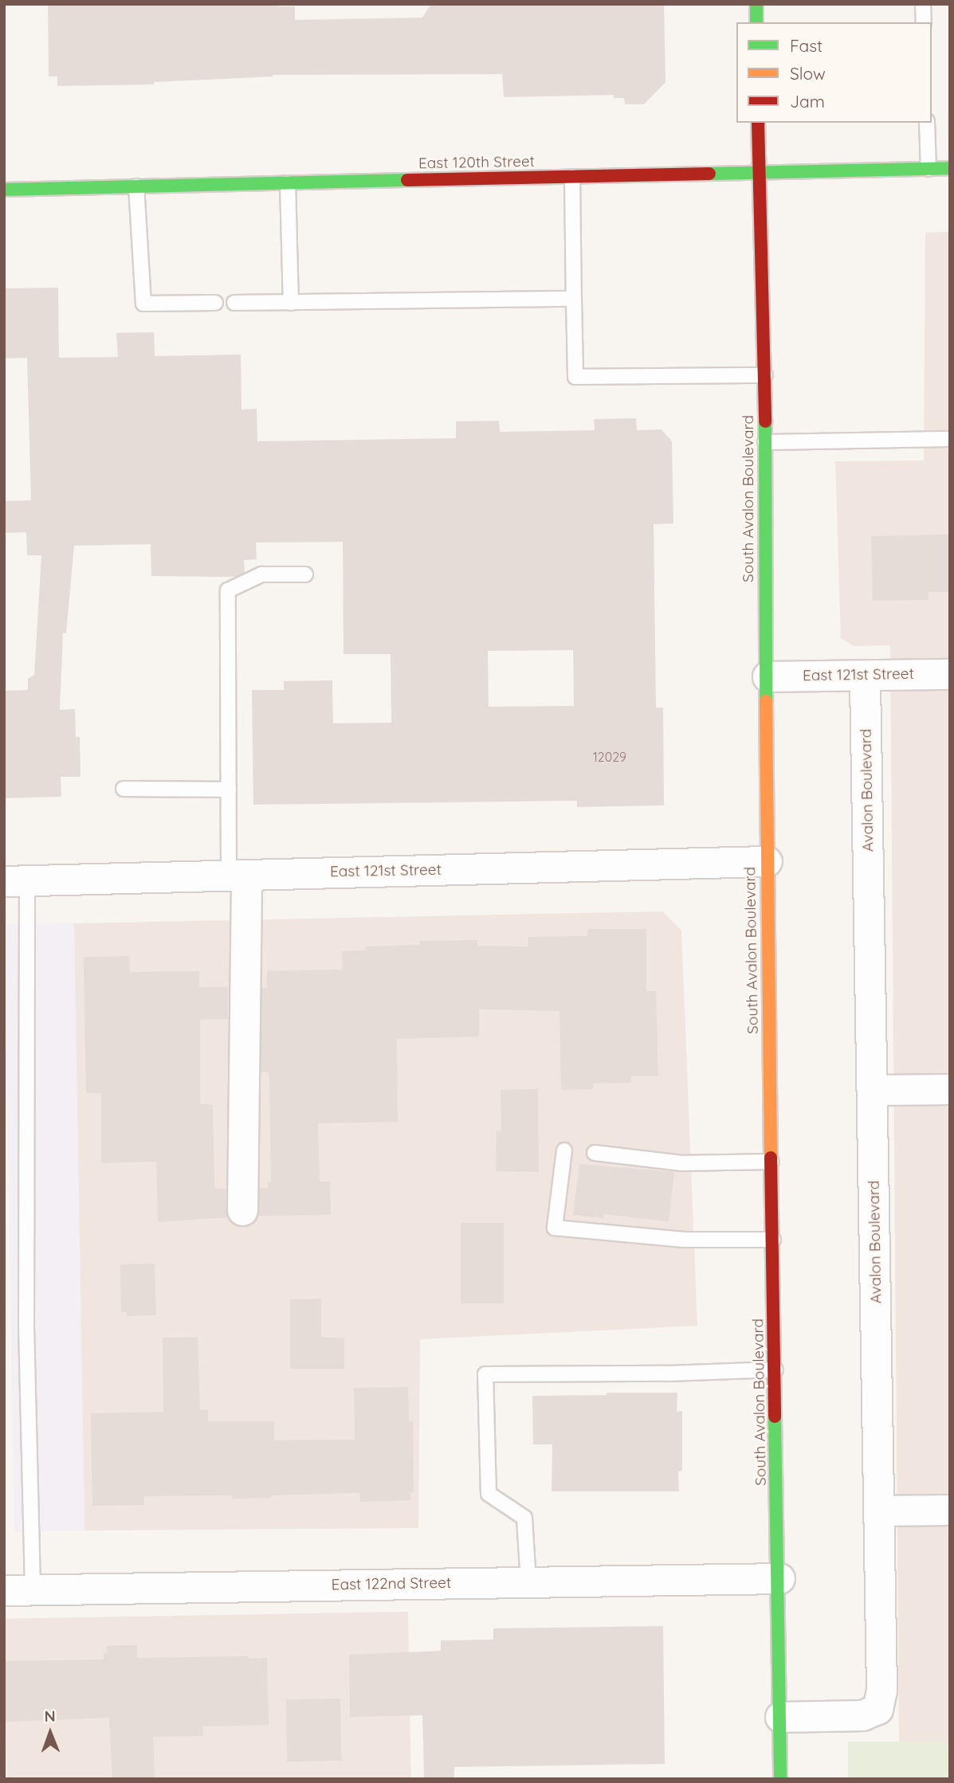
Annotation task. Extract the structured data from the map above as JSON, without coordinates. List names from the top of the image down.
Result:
{
  "streets": {
    "main road": ["East 120th Street", "South Avalon Boulevard"],
    "street": ["East 121st Street", "Avalon Boulevard", "East 122nd Street"]
  },
  "crossings": [
    ["East 120th Street", "South Avalon Boulevard"],
    ["South Avalon Boulevard", "East 121st Street"],
    ["South Avalon Boulevard", "Avalon Boulevard"],
    ["South Avalon Boulevard", "East 122nd Street"],
    ["East 121st Street", "Avalon Boulevard"]
  ],
  "house_numbers": ["12029"],
  "legend": ["Fast", "Slow", "Jam"],
  "north": "top"
}
